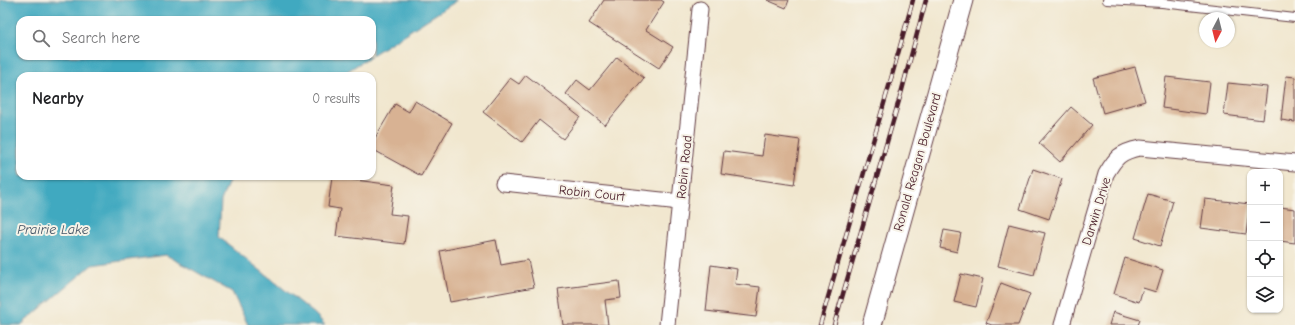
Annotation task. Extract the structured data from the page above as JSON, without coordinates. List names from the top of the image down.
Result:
{
  "streets": {
    "street": [
      "Ronald Reagan Boulevard",
      "Robin Road",
      "Robin Court",
      "Darwin Drive"
    ]
  },
  "crossings": [
    ["Robin Road", "Robin Court"]
  ],
  "water": ["Prairie Lake"],
  "north": "bottom",
  "page": {
    "search": "Search here",
    "heading": ["Nearby", "0 results"],
    "map_buttons": ["+", "−"]
  }
}
